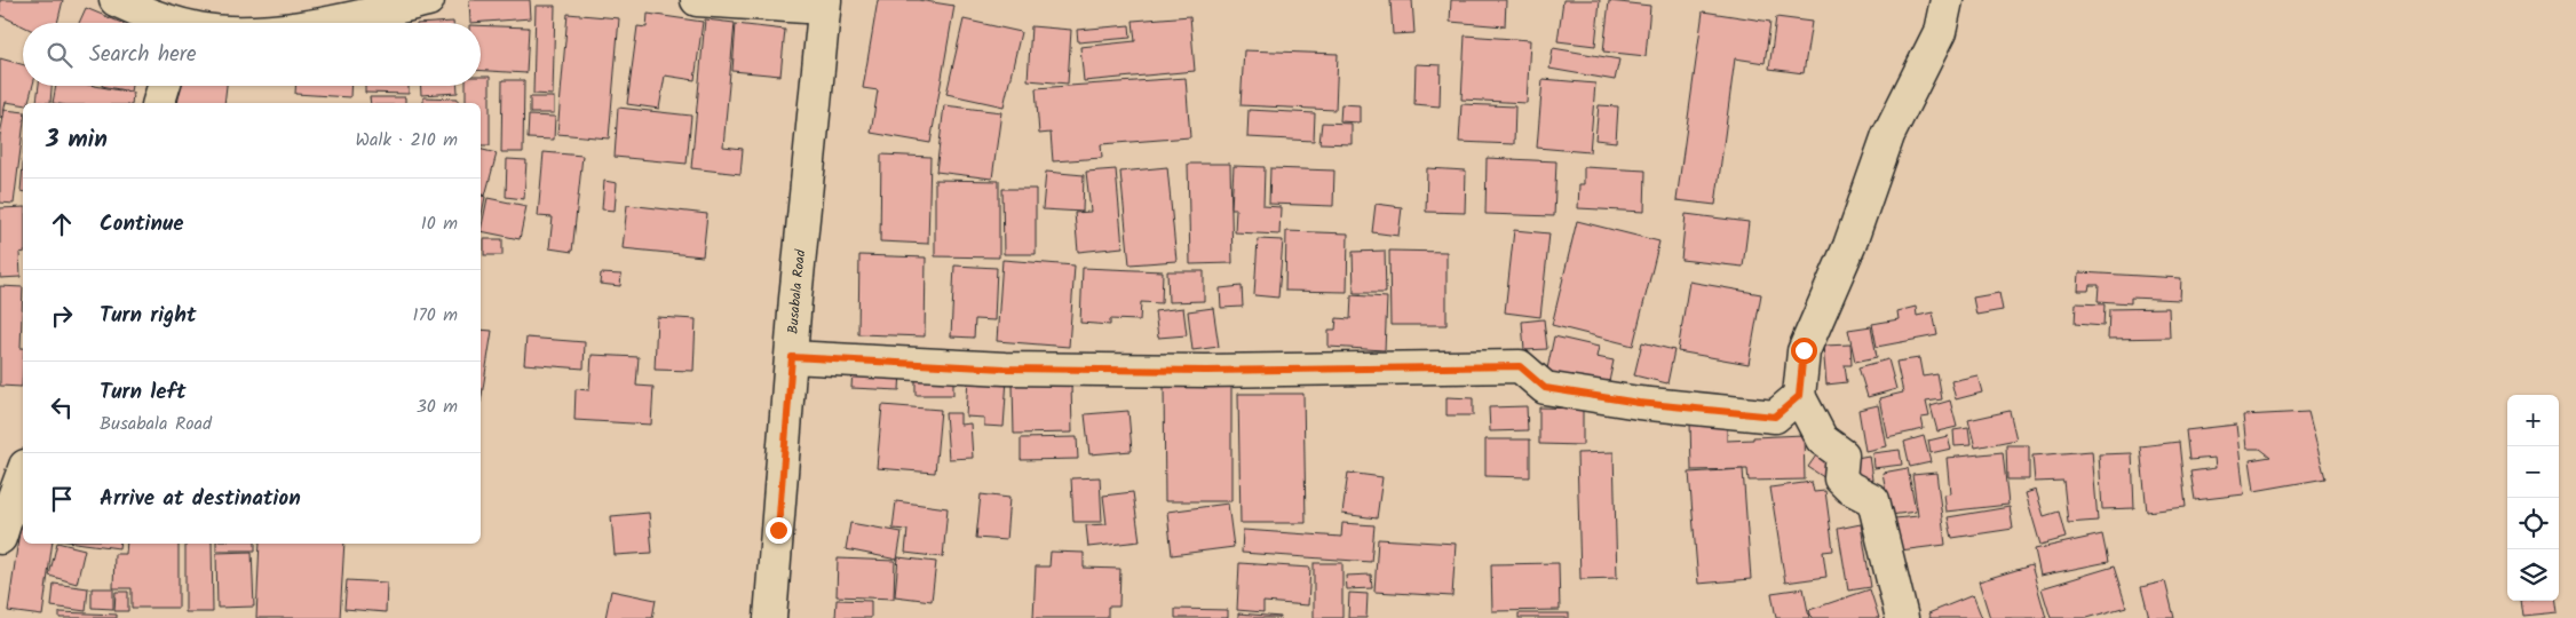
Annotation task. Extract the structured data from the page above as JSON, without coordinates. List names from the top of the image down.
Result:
{
  "streets": {
    "street": ["Busabala Road"]
  },
  "page": {
    "search": "Search here",
    "heading": ["3 min", "Walk · 210 m"],
    "list": [
      ["Continue", "10 m"],
      ["Turn right", "170 m"],
      ["Turn left", "Busabala Road", "30 m"],
      "Arrive at destination"
    ],
    "map_buttons": ["+", "−"]
  }
}
